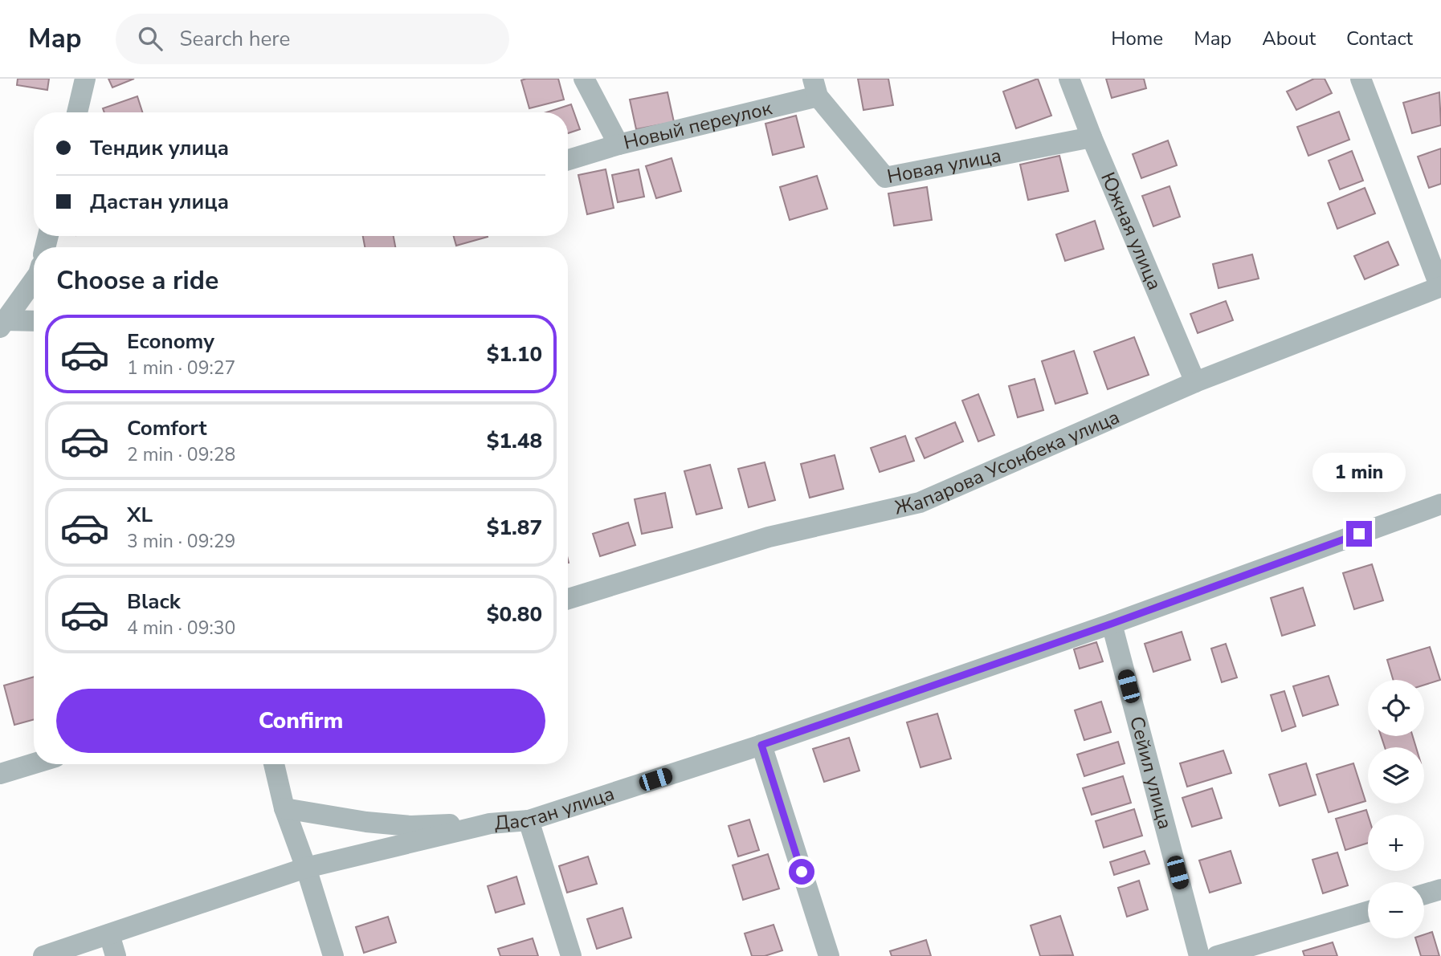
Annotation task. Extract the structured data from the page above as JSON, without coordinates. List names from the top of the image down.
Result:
{
  "streets": {
    "street": [
      "Новый переулок",
      "Новая улица",
      "Южная улица",
      "Жапарова Усонбека улица",
      "Сейил улица",
      "Дастан улица"
    ]
  },
  "crossings": [
    ["Новый переулок", "Новая улица"],
    ["Новая улица", "Южная улица"],
    ["Южная улица", "Жапарова Усонбека улица"],
    ["Сейил улица", "Дастан улица"]
  ],
  "page": {
    "header": "Map",
    "search": "Search here",
    "nav": [
      "Home",
      "Map",
      "About",
      "Contact"
    ],
    "banner": ["Тендик улица", "Дастан улица"],
    "heading": "Choose a ride",
    "list": [
      {
        "name": "Economy",
        "note": "1 min · 09:27",
        "value": "$1.10"
      },
      {
        "name": "Comfort",
        "note": "2 min · 09:28",
        "value": "$1.48"
      },
      {
        "name": "XL",
        "note": "3 min · 09:29",
        "value": "$1.87"
      },
      {
        "name": "Black",
        "note": "4 min · 09:30",
        "value": "$0.80"
      }
    ],
    "bubble": "1 min",
    "buttons": "Confirm",
    "map_buttons": ["+", "−"]
  }
}
